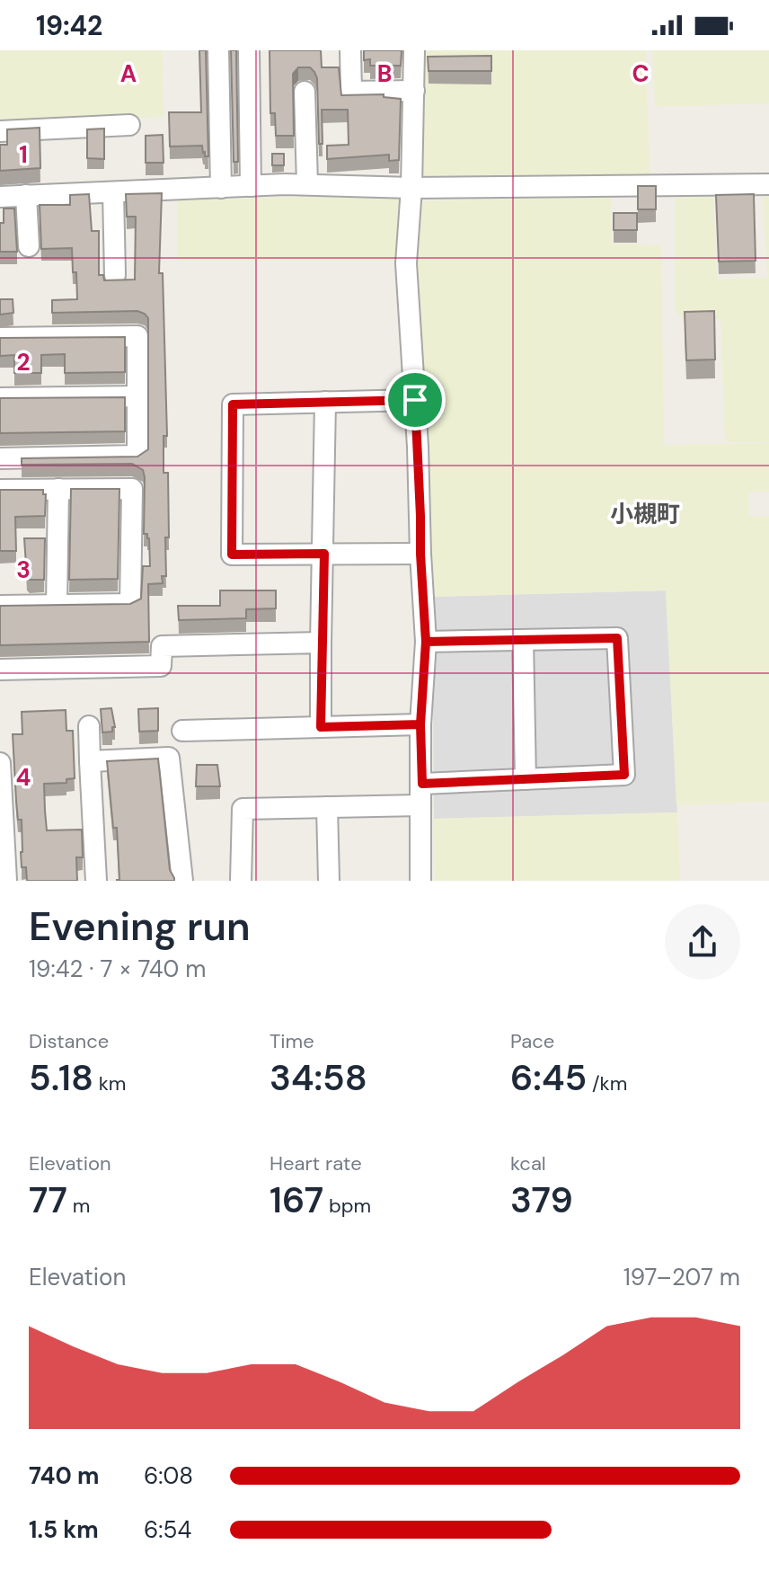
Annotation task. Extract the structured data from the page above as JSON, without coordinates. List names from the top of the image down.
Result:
{
  "districts": ["小槻町"],
  "page": {
    "status": "19:42",
    "heading": ["Evening run", "19:42 · 7 × 740 m"],
    "stats": [
      ["Distance", "5.18 km"],
      ["Time", "34:58"],
      ["Pace", "6:45 /km"],
      ["Elevation", "77 m"],
      ["Heart rate", "167 bpm"],
      ["kcal", "379"]
    ],
    "chart": ["Elevation", "197–207 m"],
    "list": [
      {
        "name": "740 m",
        "note": "6:08"
      },
      {
        "name": "1.5 km",
        "note": "6:54"
      }
    ]
  },
  "grid": {
    "columns": ["A", "B", "C"],
    "rows": [
      "1",
      "2",
      "3",
      "4"
    ]
  }
}
